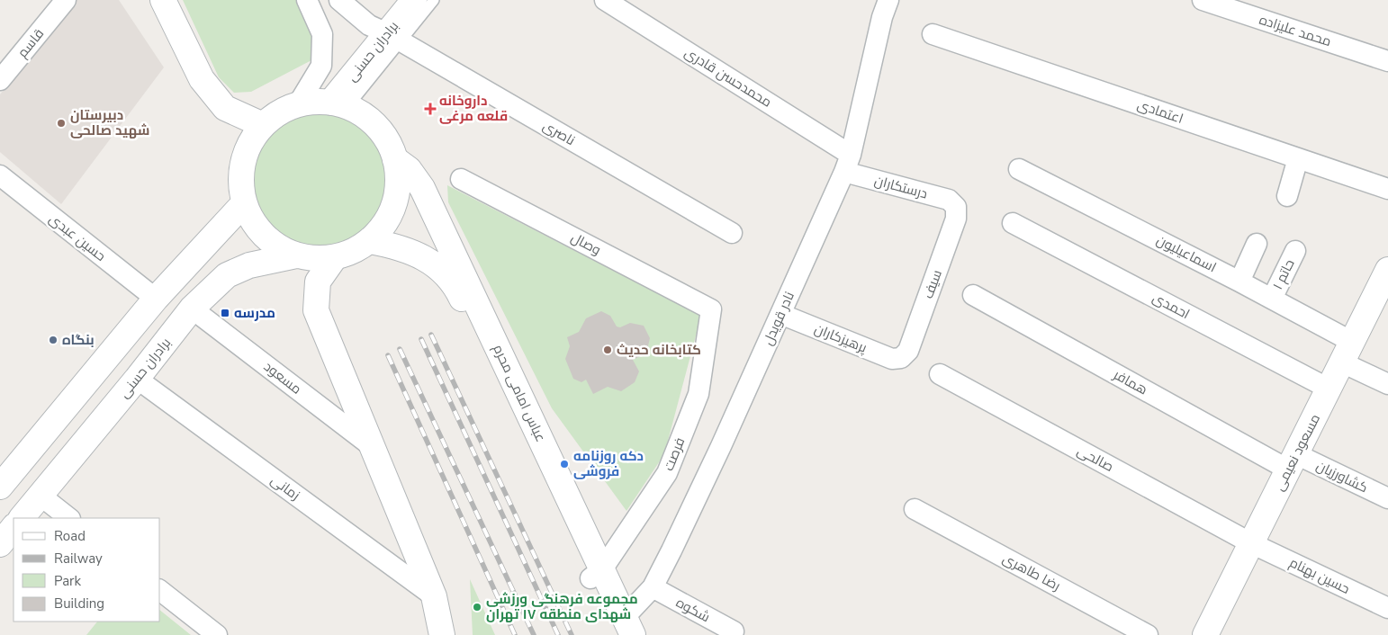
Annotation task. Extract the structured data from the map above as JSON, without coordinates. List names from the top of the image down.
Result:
{
  "streets": {
    "main road": ["برادران حسنی", "عباس امامی محرم", "مسعود نعیمی"],
    "street": [
      "محمد علیزاده",
      "قاسم",
      "محمدحسن قادری",
      "اعتمادی",
      "ناصری",
      "درستکاران",
      "حسین عبدی",
      "وصال",
      "اسماعیلیون",
      "حاتم ۱",
      "سیف",
      "احمدی",
      "نادر قویدل",
      "پرهیزکاران",
      "مسعود",
      "همافر",
      "فرصت",
      "صالحی",
      "کشاورزیان",
      "زمانی",
      "رضا طاهری",
      "حسین بهنام",
      "شکوه"
    ]
  },
  "crossings": [
    ["برادران حسنی", "ناصری"],
    ["برادران حسنی", "مسعود"],
    ["برادران حسنی", "عباس امامی محرم"],
    ["برادران حسنی", "زمانی"],
    ["محمدحسن قادری", "درستکاران"],
    ["محمدحسن قادری", "نادر قویدل"],
    ["درستکاران", "سیف"],
    ["درستکاران", "نادر قویدل"],
    ["وصال", "فرصت"],
    ["اسماعیلیون", "حاتم ۱"],
    ["اسماعیلیون", "مسعود نعیمی"],
    ["سیف", "پرهیزکاران"],
    ["احمدی", "مسعود نعیمی"],
    ["نادر قویدل", "پرهیزکاران"],
    ["نادر قویدل", "عباس امامی محرم"],
    ["نادر قویدل", "شکوه"],
    ["همافر", "مسعود نعیمی"],
    ["همافر", "کشاورزیان"],
    ["عباس امامی محرم", "فرصت"],
    ["مسعود نعیمی", "صالحی"],
    ["مسعود نعیمی", "کشاورزیان"],
    ["مسعود نعیمی", "حسین بهنام"],
    ["صالحی", "حسین بهنام"]
  ],
  "places": {
    "health": ["داروخانه قلعه مرغی"],
    "other": [
      "دبیرستان شهید صالحی",
      "بنگاه",
      "کتابخانه حدیث",
      "دکه روزنامه فروشی",
      "مجموعه فرهنگی ورزشی شهدای منطقه ۱۷ تهران"
    ],
    "transit": ["مدرسه"]
  },
  "legend": [
    "Road",
    "Railway",
    "Park",
    "Building"
  ]
}
